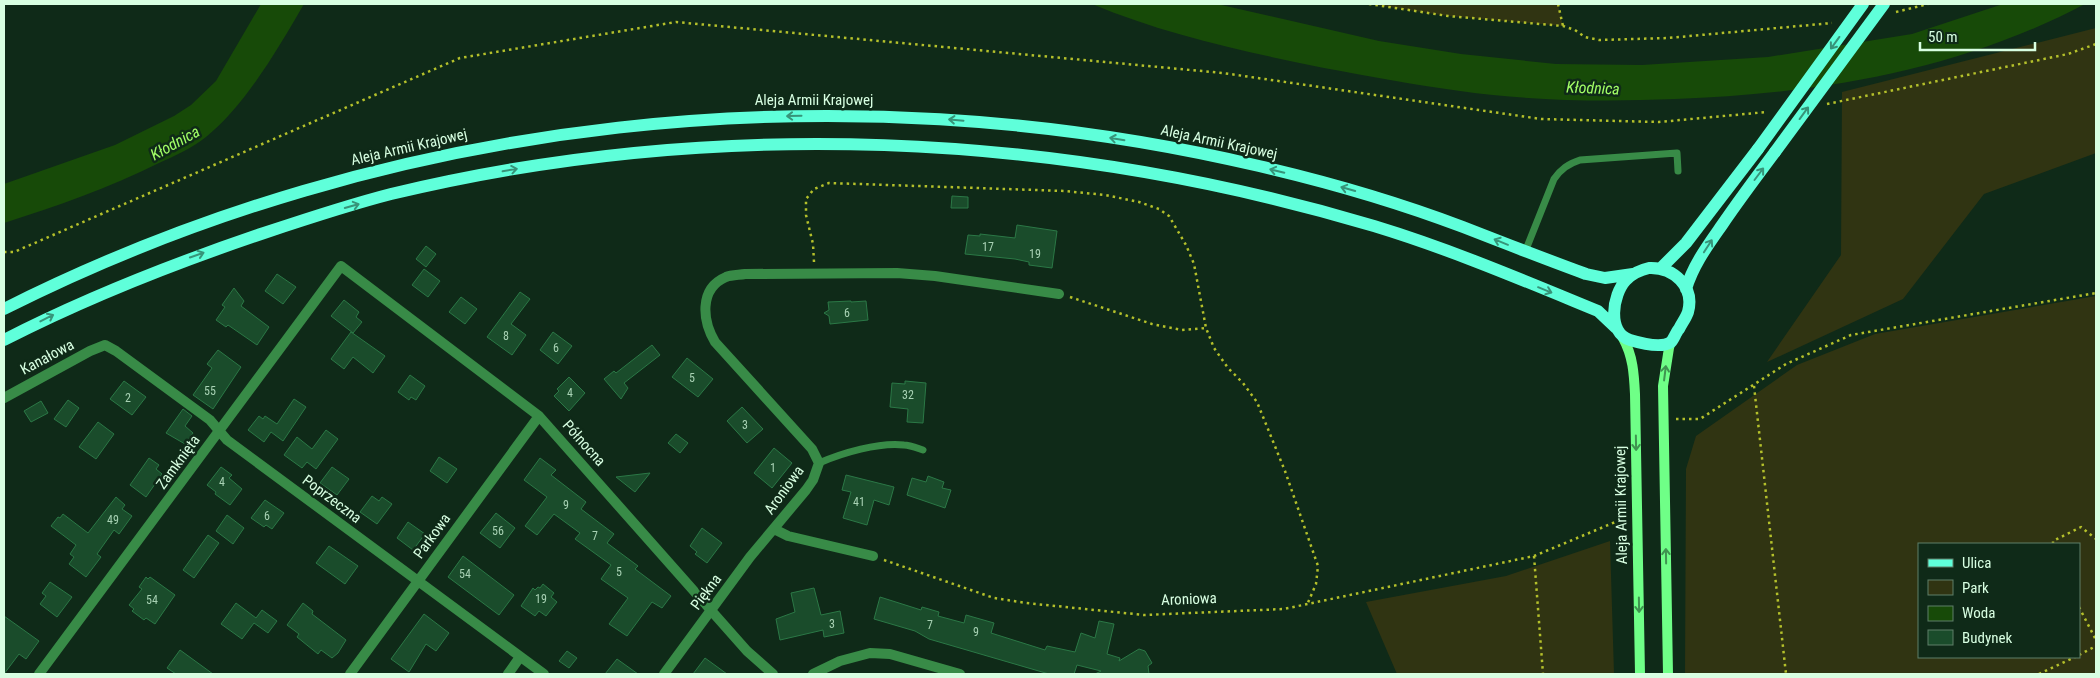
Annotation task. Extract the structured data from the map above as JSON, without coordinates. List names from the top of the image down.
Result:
{
  "streets": {
    "main road": ["Aleja Armii Krajowej"],
    "street": [
      "Kanałowa",
      "Północna",
      "Zamknięta",
      "Aroniowa",
      "Poprzeczna",
      "Parkowa",
      "Piękna"
    ]
  },
  "crossings": [
    ["Aleja Armii Krajowej", "Aroniowa"],
    ["Kanałowa", "Poprzeczna"],
    ["Północna", "Zamknięta"],
    ["Północna", "Parkowa"],
    ["Północna", "Piękna"],
    ["Zamknięta", "Poprzeczna"],
    ["Aroniowa", "Piękna"],
    ["Poprzeczna", "Parkowa"]
  ],
  "water": ["Kłodnica"],
  "house_numbers": [
    "17",
    "19",
    "6",
    "8",
    "6",
    "5",
    "55",
    "4",
    "32",
    "2",
    "3",
    "1",
    "4",
    "41",
    "9",
    "6",
    "49",
    "56",
    "7",
    "5",
    "54",
    "19",
    "54",
    "3",
    "7",
    "9"
  ],
  "legend": [
    "Ulica",
    "Park",
    "Woda",
    "Budynek"
  ],
  "scale_bar": "50 m"
}
